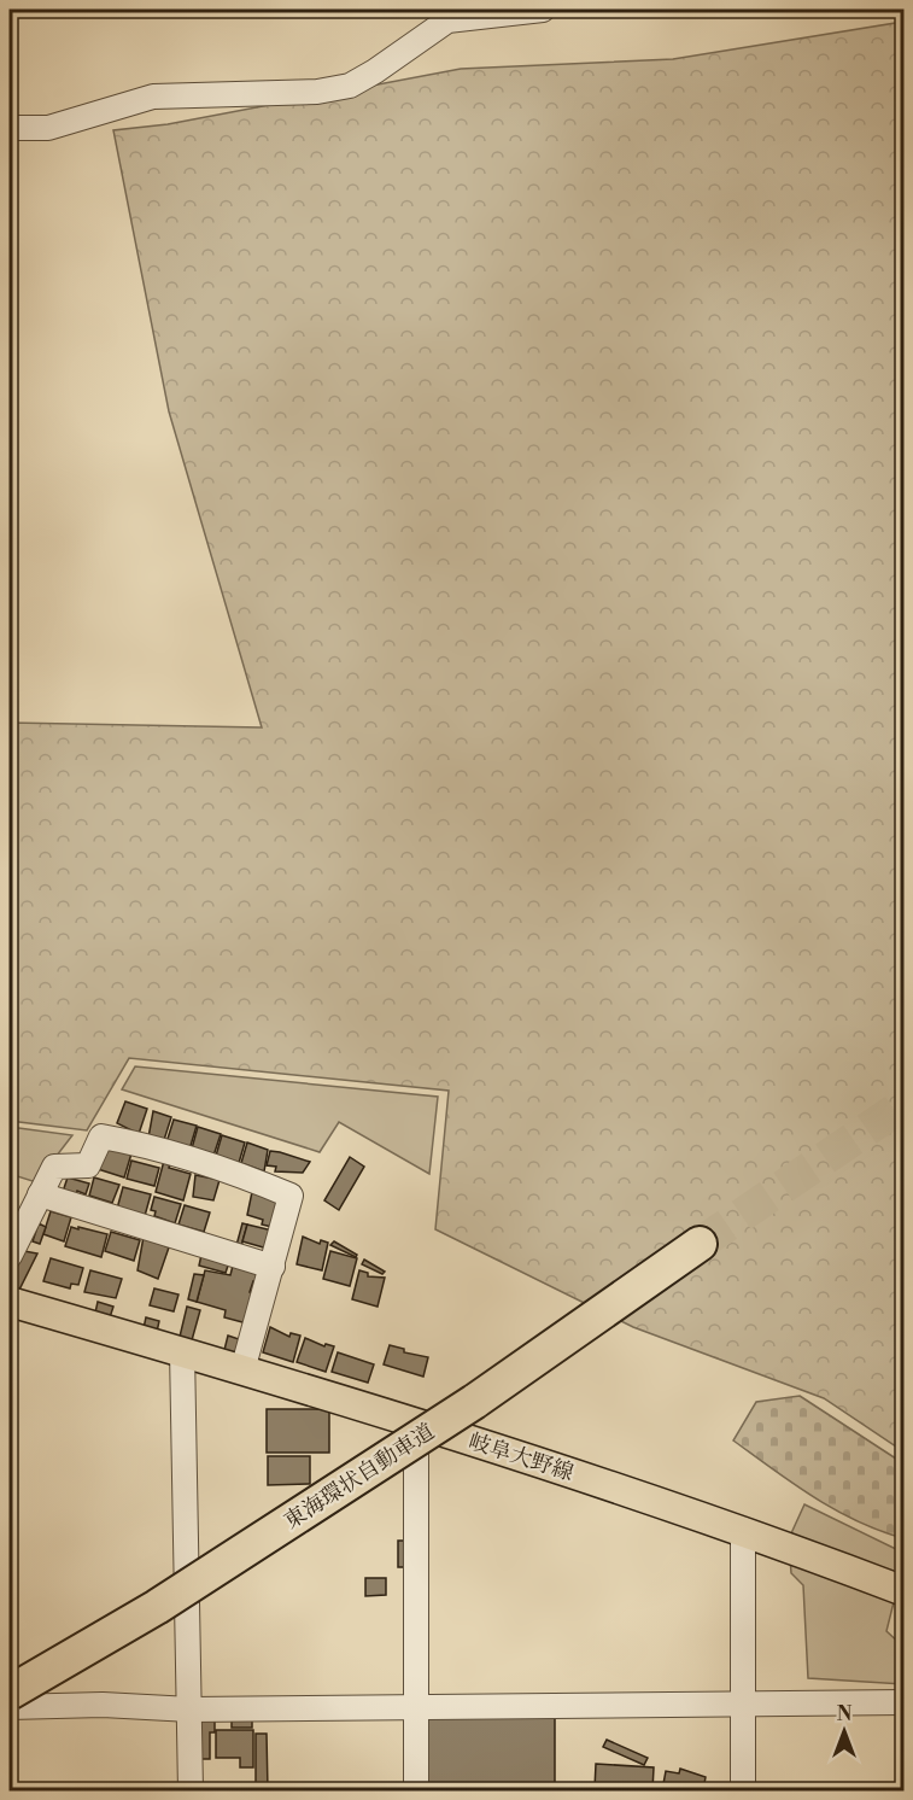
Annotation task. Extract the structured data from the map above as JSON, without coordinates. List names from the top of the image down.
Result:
{
  "streets": {
    "highway": ["東海環状自動車道"],
    "main road": ["岐阜大野線"]
  },
  "north": "top"
}
